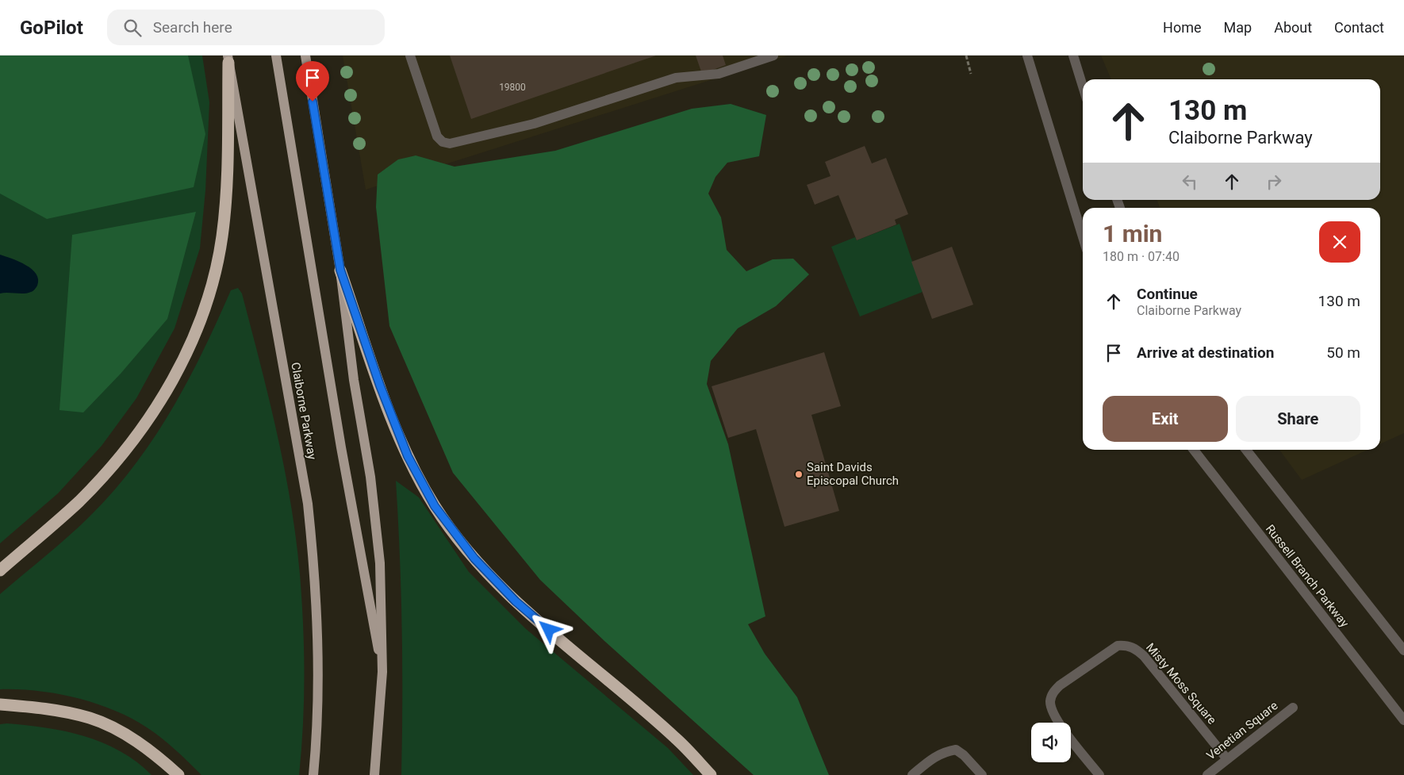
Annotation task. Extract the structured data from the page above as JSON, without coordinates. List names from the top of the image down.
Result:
{
  "streets": {
    "main road": ["Claiborne Parkway"],
    "street": ["Russell Branch Parkway", "Misty Moss Square", "Venetian Square"]
  },
  "crossings": [
    ["Misty Moss Square", "Venetian Square"]
  ],
  "places": ["Saint Davids Episcopal Church"],
  "house_numbers": ["19800"],
  "page": {
    "header": "GoPilot",
    "search": "Search here",
    "nav": [
      "Home",
      "Map",
      "About",
      "Contact"
    ],
    "turn": ["130 m", "Claiborne Parkway"],
    "heading": ["1 min", "180 m · 07:40"],
    "list": [
      {
        "name": "Continue",
        "note": "Claiborne Parkway",
        "value": "130 m"
      },
      {
        "name": "Arrive at destination",
        "value": "50 m"
      }
    ],
    "buttons": ["Exit", "Share"]
  }
}
